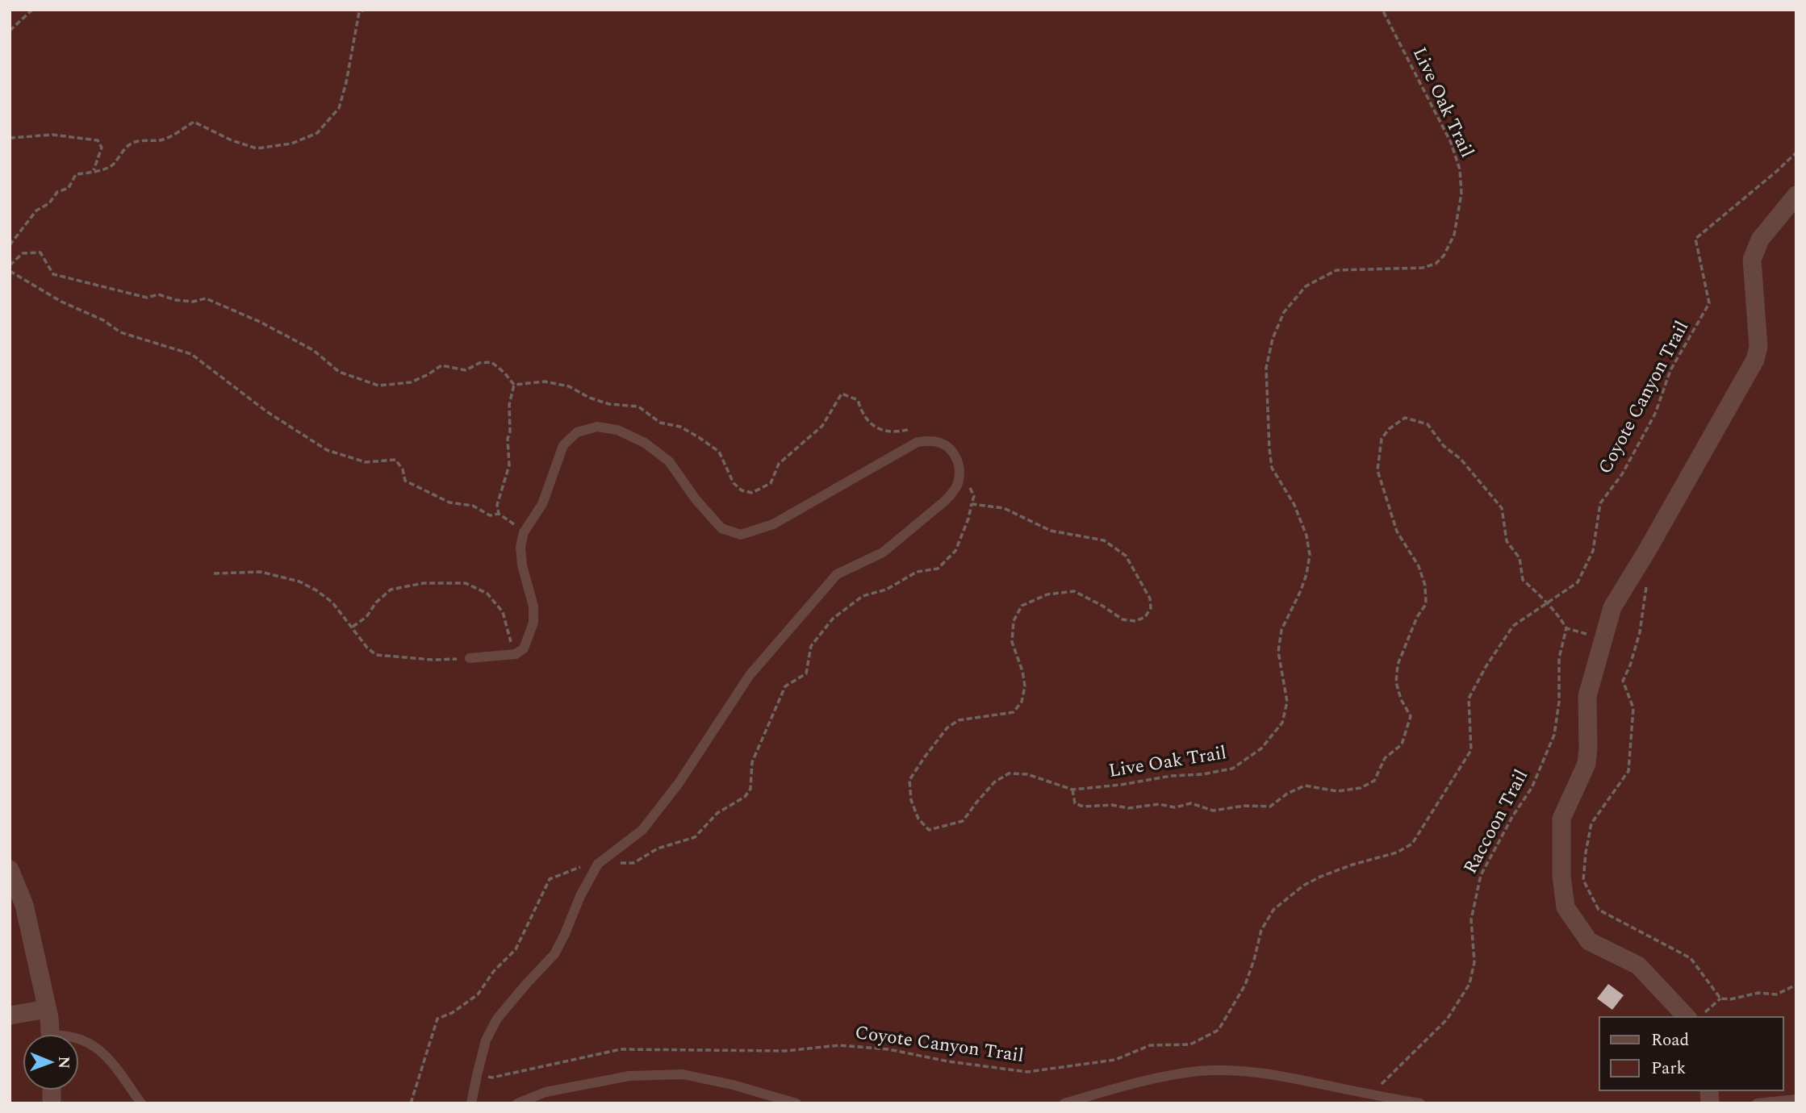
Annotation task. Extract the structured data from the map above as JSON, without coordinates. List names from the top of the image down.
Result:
{
  "streets": {
    "path": ["Live Oak Trail", "Coyote Canyon Trail", "Raccoon Trail"]
  },
  "legend": ["Road", "Park"],
  "north": "right"
}
